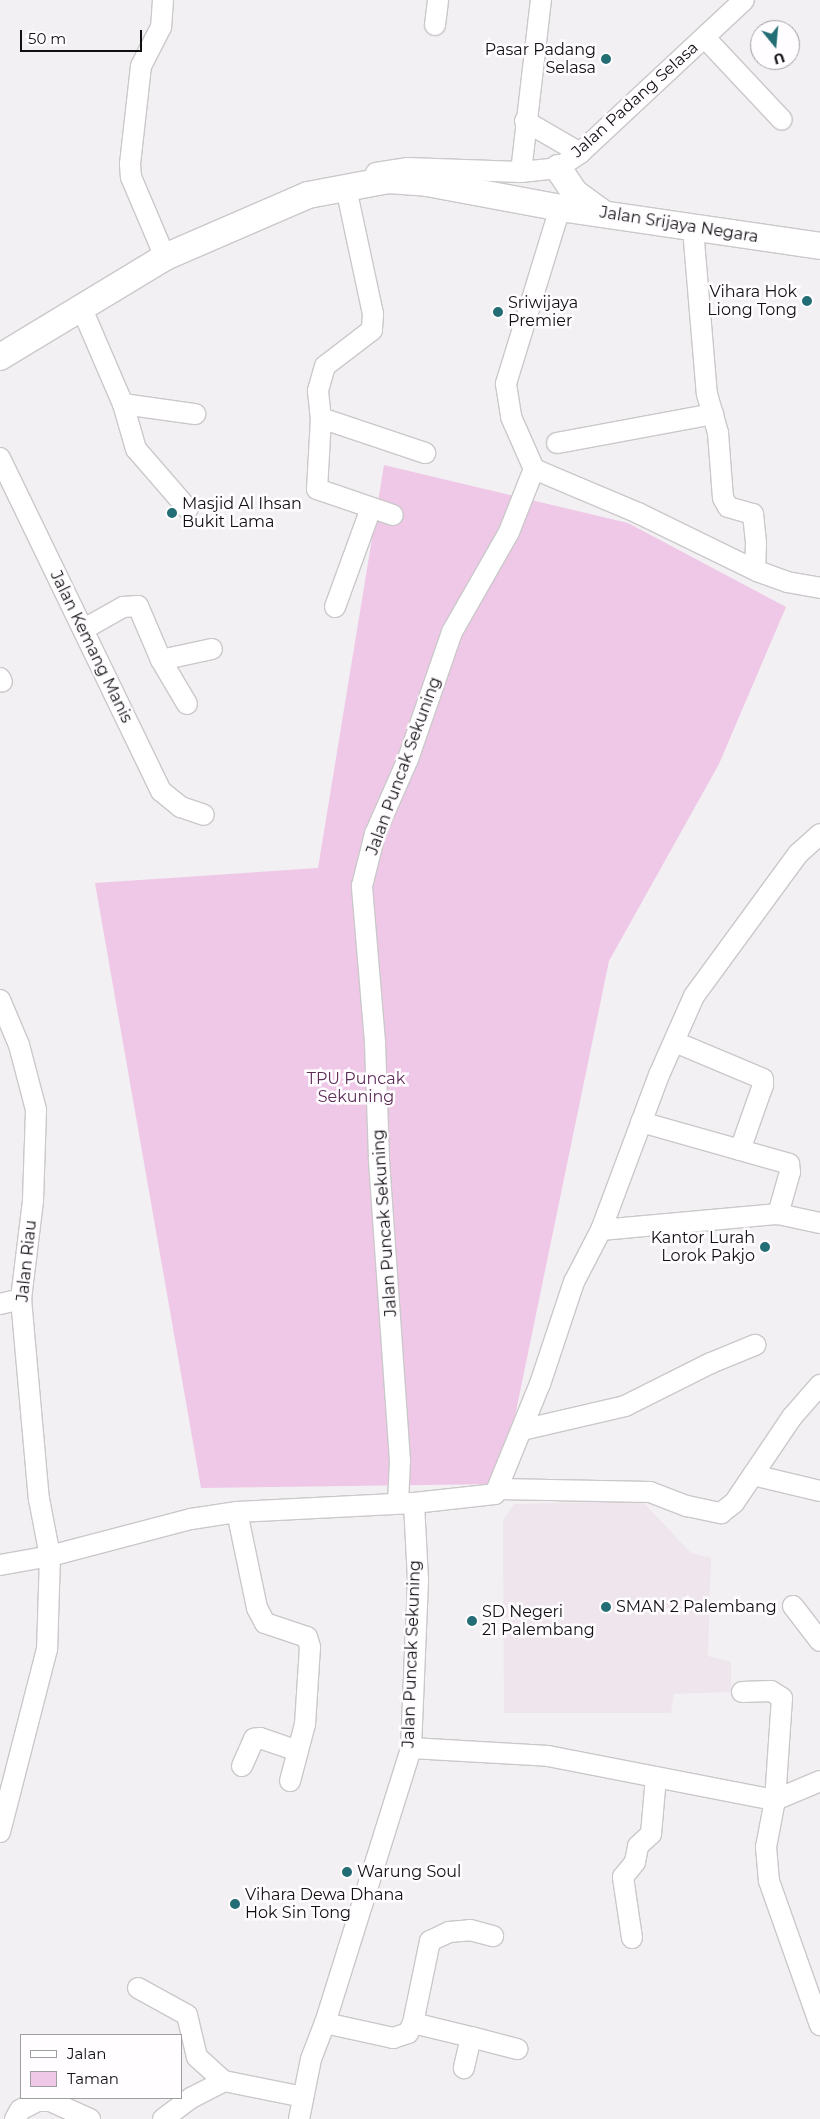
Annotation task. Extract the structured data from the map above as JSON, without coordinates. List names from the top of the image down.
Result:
{
  "streets": {
    "main road": ["Jalan Srijaya Negara"],
    "street": [
      "Jalan Padang Selasa",
      "Jalan Kemang Manis",
      "Jalan Puncak Sekuning",
      "Jalan Riau"
    ]
  },
  "crossings": [
    ["Jalan Padang Selasa", "Jalan Srijaya Negara"]
  ],
  "parks": ["TPU Puncak Sekuning"],
  "places": [
    "Pasar Padang Selasa",
    "Vihara Hok Liong Tong",
    "Sriwijaya Premier",
    "Masjid Al Ihsan Bukit Lama",
    "Kantor Lurah Lorok Pakjo",
    "SMAN 2 Palembang",
    "SD Negeri 21 Palembang",
    "Warung Soul",
    "Vihara Dewa Dhana Hok Sin Tong"
  ],
  "legend": ["Jalan", "Taman"],
  "scale_bar": "50 m",
  "north": "bottom"
}
